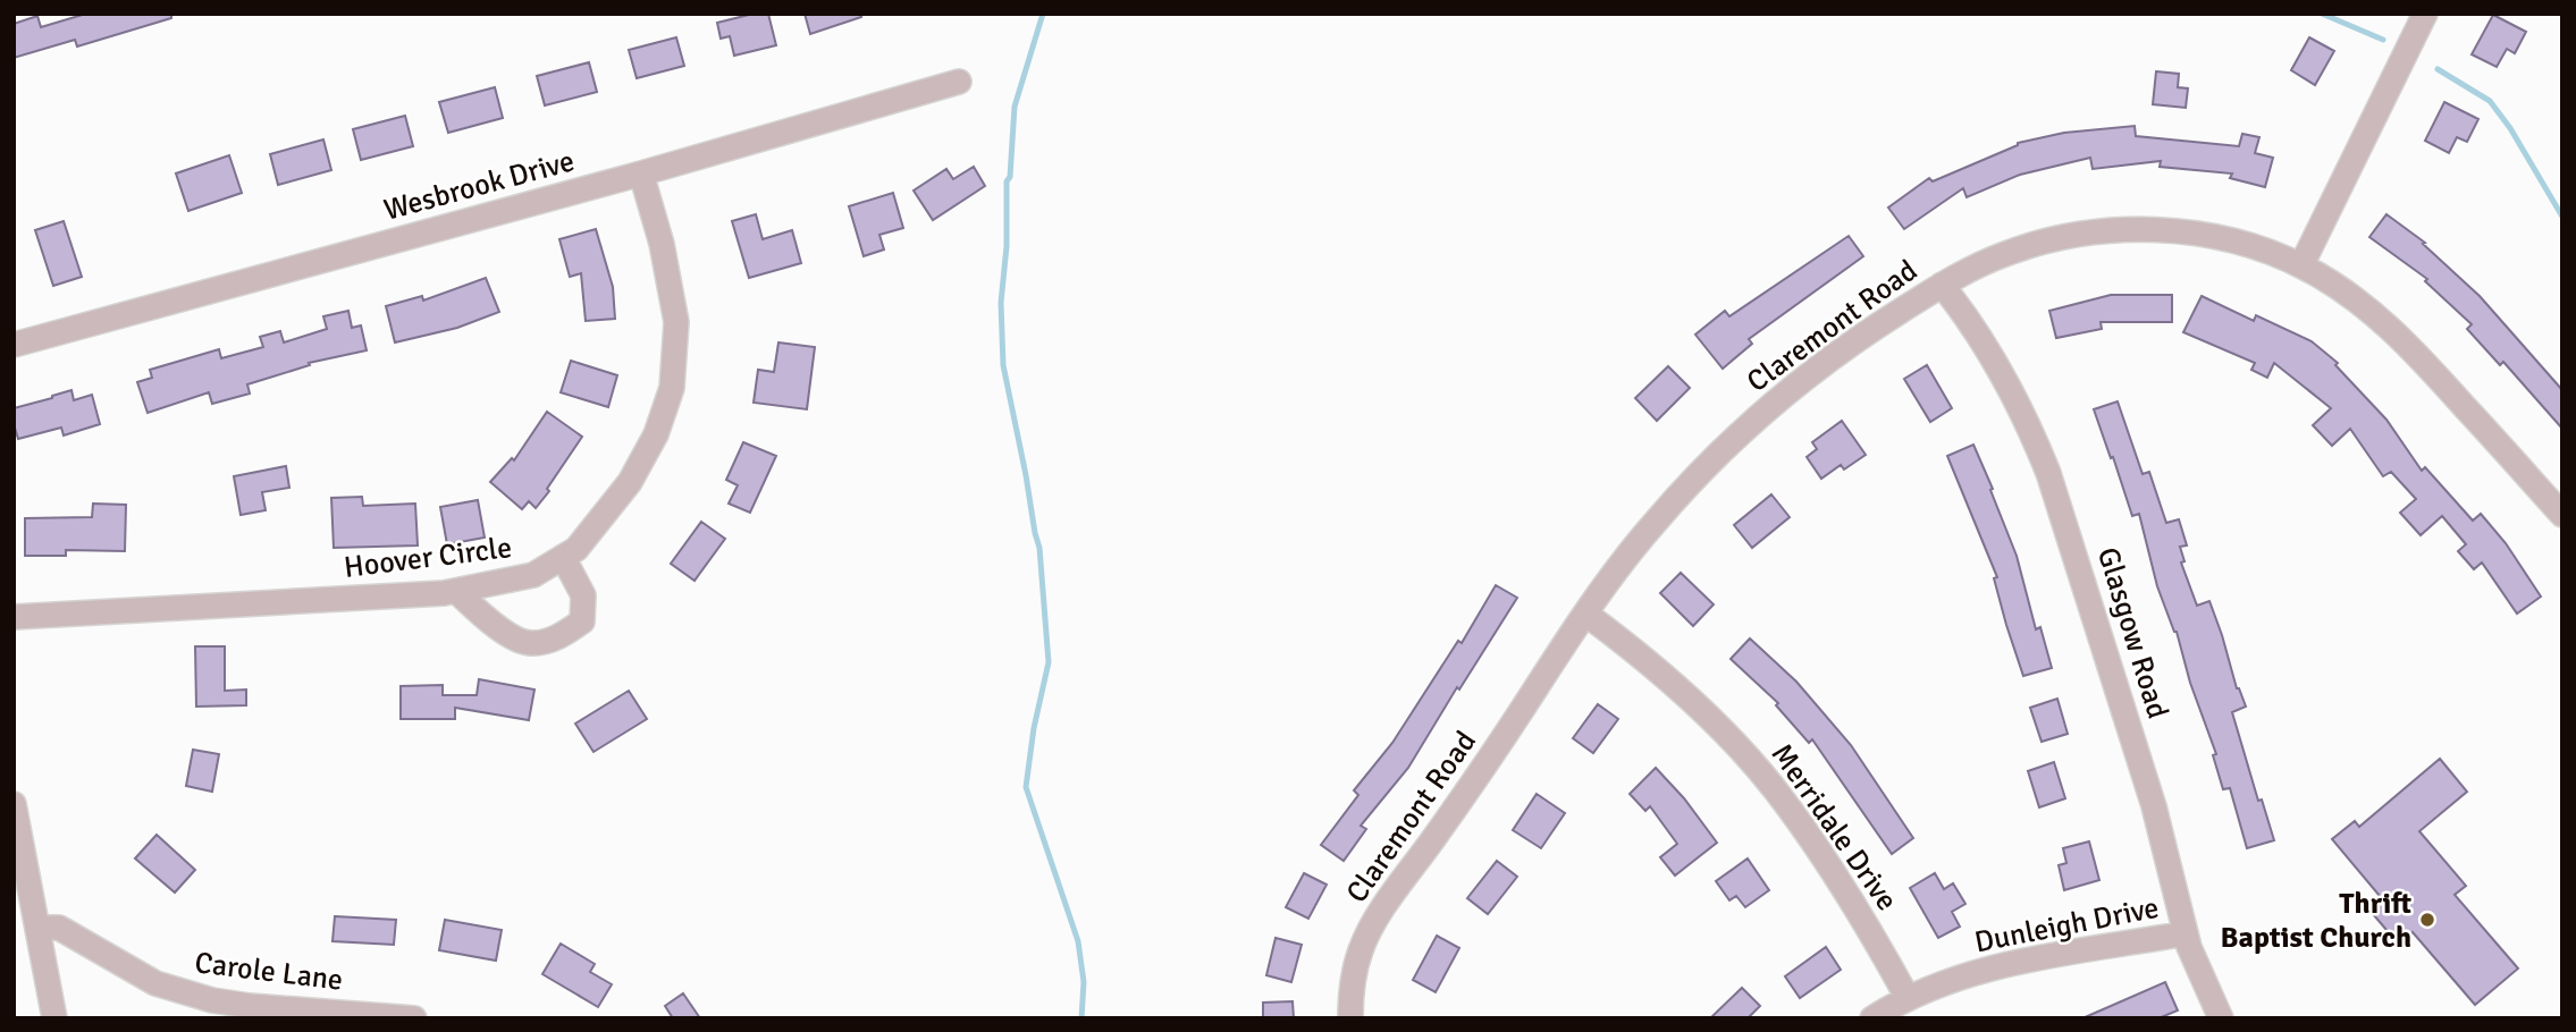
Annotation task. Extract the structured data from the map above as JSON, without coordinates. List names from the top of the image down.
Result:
{
  "streets": {
    "street": [
      "Wesbrook Drive",
      "Claremont Road",
      "Hoover Circle",
      "Glasgow Road",
      "Merridale Drive",
      "Dunleigh Drive",
      "Carole Lane"
    ]
  },
  "crossings": [
    ["Wesbrook Drive", "Hoover Circle"],
    ["Claremont Road", "Glasgow Road"],
    ["Claremont Road", "Merridale Drive"],
    ["Glasgow Road", "Dunleigh Drive"],
    ["Merridale Drive", "Dunleigh Drive"]
  ],
  "places": ["Thrift Baptist Church"]
}
